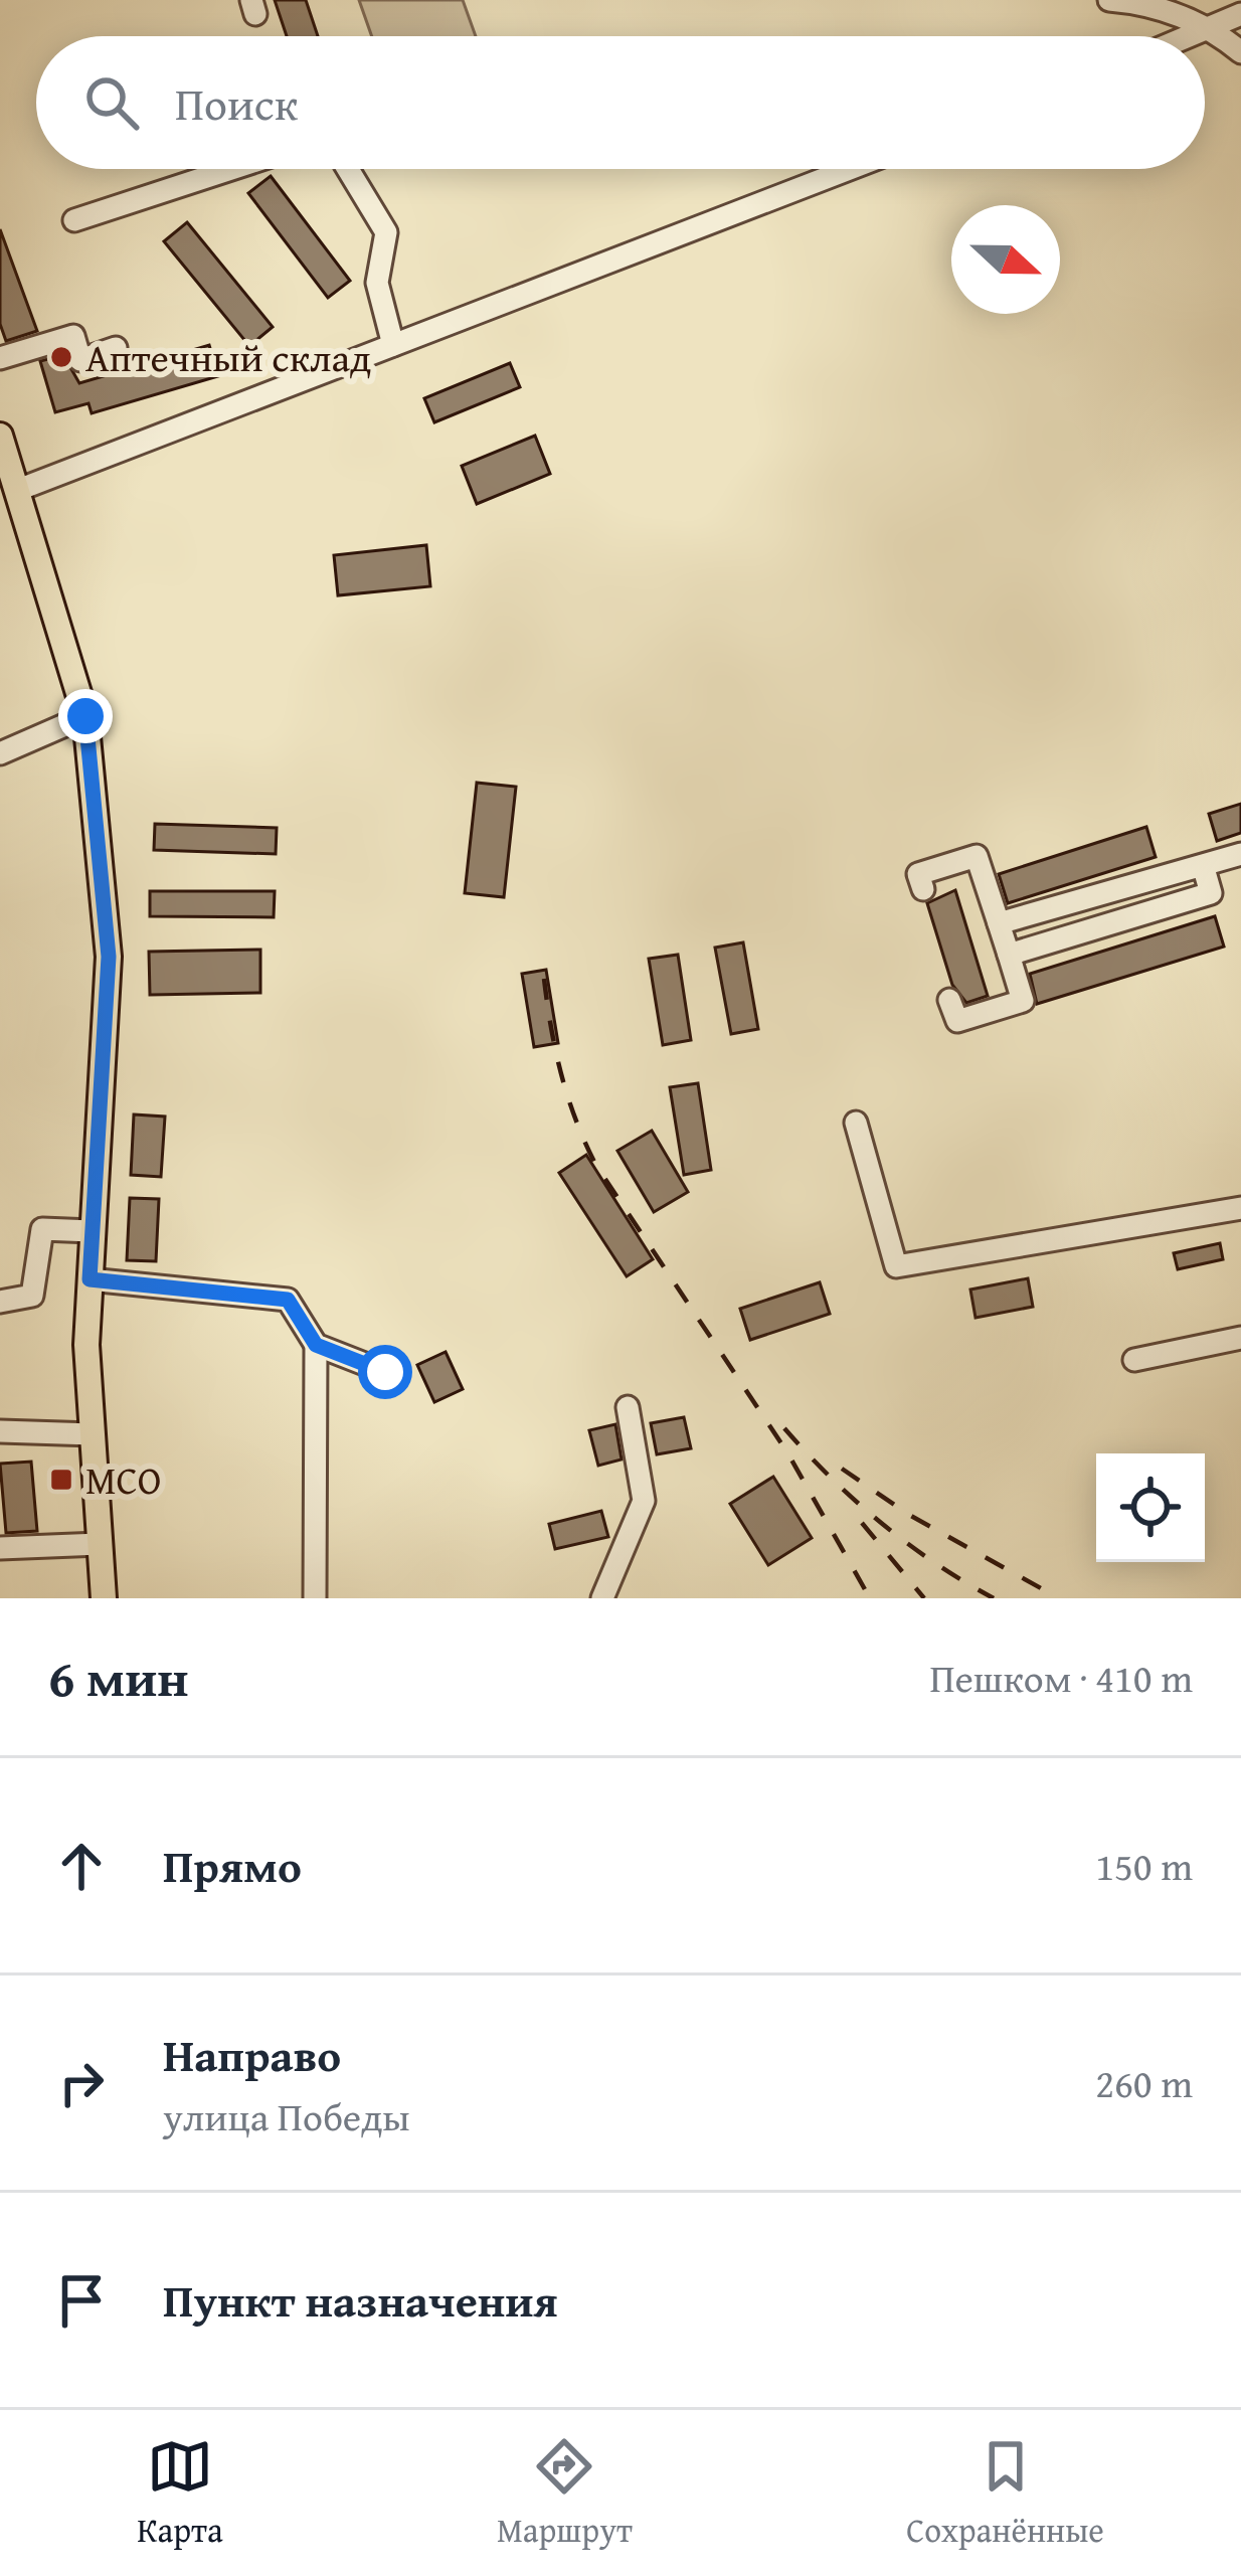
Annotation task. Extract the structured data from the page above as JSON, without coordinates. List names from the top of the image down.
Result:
{
  "places": {
    "other": ["Аптечный склад"],
    "transit": ["МСО"]
  },
  "north": "right",
  "page": {
    "search": "Поиск",
    "heading": ["6 мин", "Пешком · 410 m"],
    "list": [
      ["Прямо", "150 m"],
      ["Направо", "улица Победы", "260 m"],
      "Пункт назначения"
    ],
    "nav": ["Карта", "Маршрут", "Сохранённые"]
  }
}
